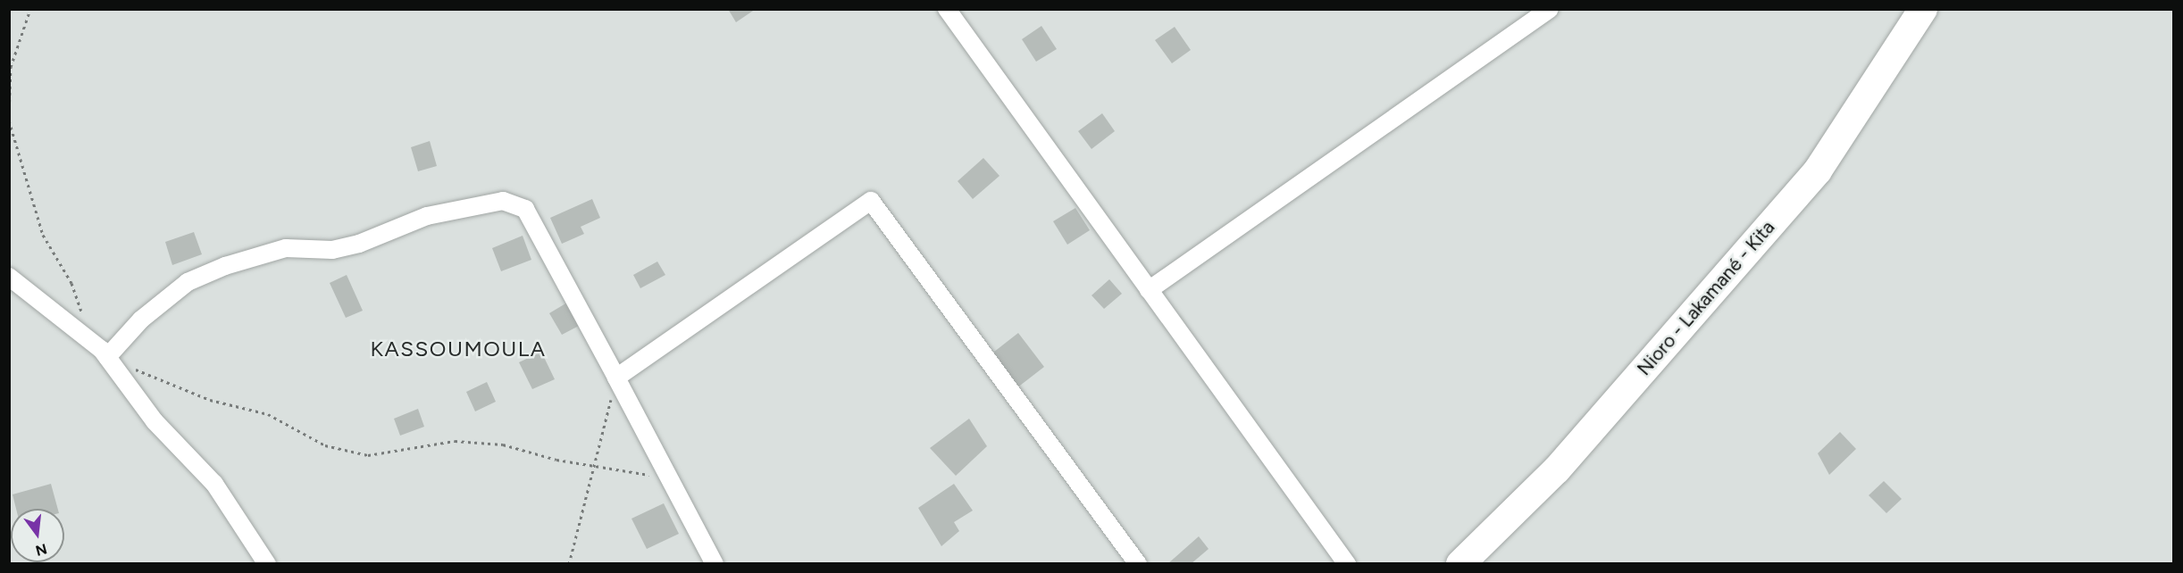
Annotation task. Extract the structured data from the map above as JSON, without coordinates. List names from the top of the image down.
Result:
{
  "streets": {
    "main road": ["Nioro - Lakamané - Kita"]
  },
  "districts": ["KASSOUMOULA"],
  "north": "bottom"
}
